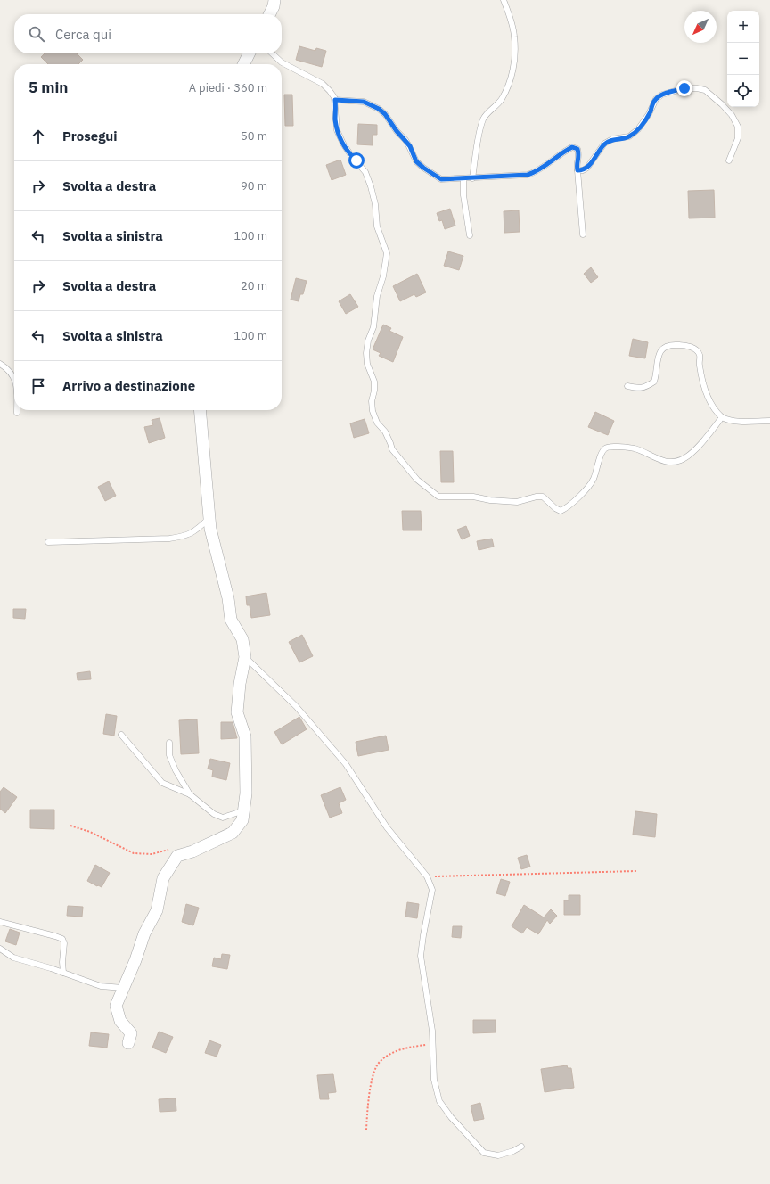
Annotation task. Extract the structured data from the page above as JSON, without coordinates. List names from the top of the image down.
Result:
{
  "north": "bottom left",
  "page": {
    "map_buttons": ["+", "−"],
    "search": "Cerca qui",
    "heading": ["5 min", "A piedi · 360 m"],
    "list": [
      ["Prosegui", "50 m"],
      ["Svolta a destra", "90 m"],
      ["Svolta a sinistra", "100 m"],
      ["Svolta a destra", "20 m"],
      ["Svolta a sinistra", "100 m"],
      "Arrivo a destinazione"
    ]
  }
}
